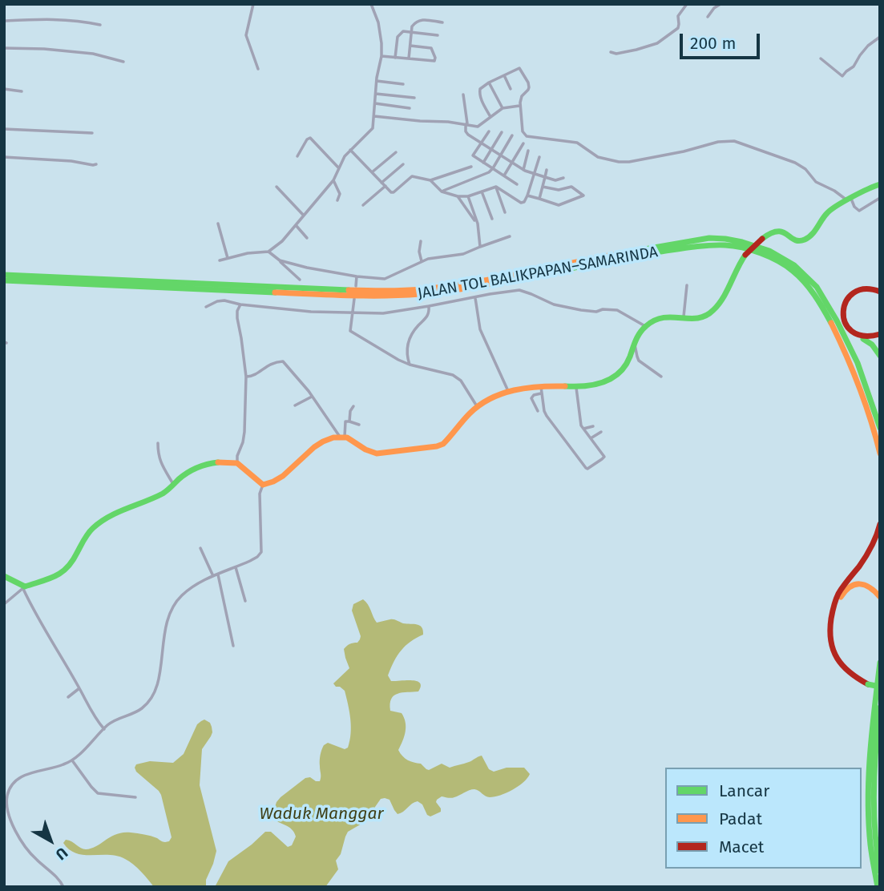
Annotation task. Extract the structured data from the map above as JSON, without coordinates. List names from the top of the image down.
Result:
{
  "streets": {
    "main road": ["JALAN TOL BALIKPAPAN–SAMARINDA"]
  },
  "water": ["Waduk Manggar"],
  "legend": ["Lancar", "Padat", "Macet"],
  "scale_bar": "200 m",
  "north": "bottom right"
}
